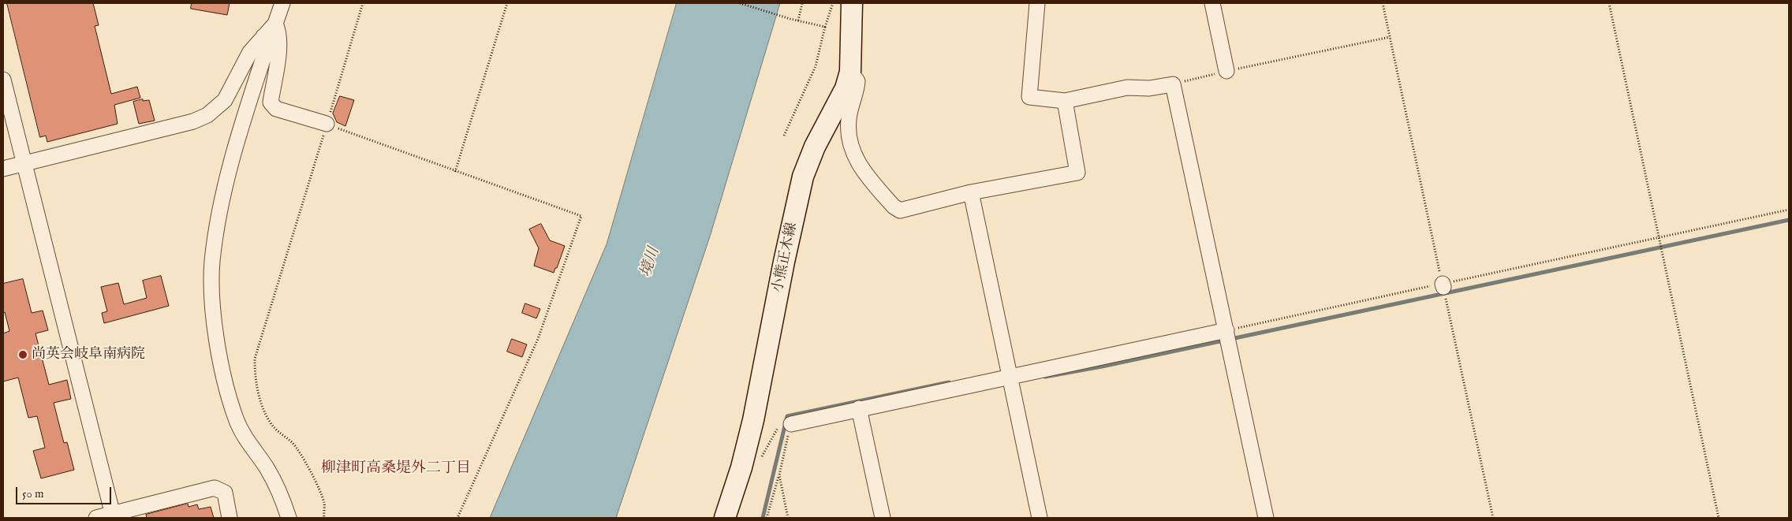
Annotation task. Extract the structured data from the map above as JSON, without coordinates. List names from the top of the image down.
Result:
{
  "streets": {
    "main road": ["小熊正木線"]
  },
  "districts": ["柳津町高桑堤外二丁目"],
  "water": ["境川"],
  "places": ["尚英会岐阜南病院"],
  "scale_bar": "50 m"
}
